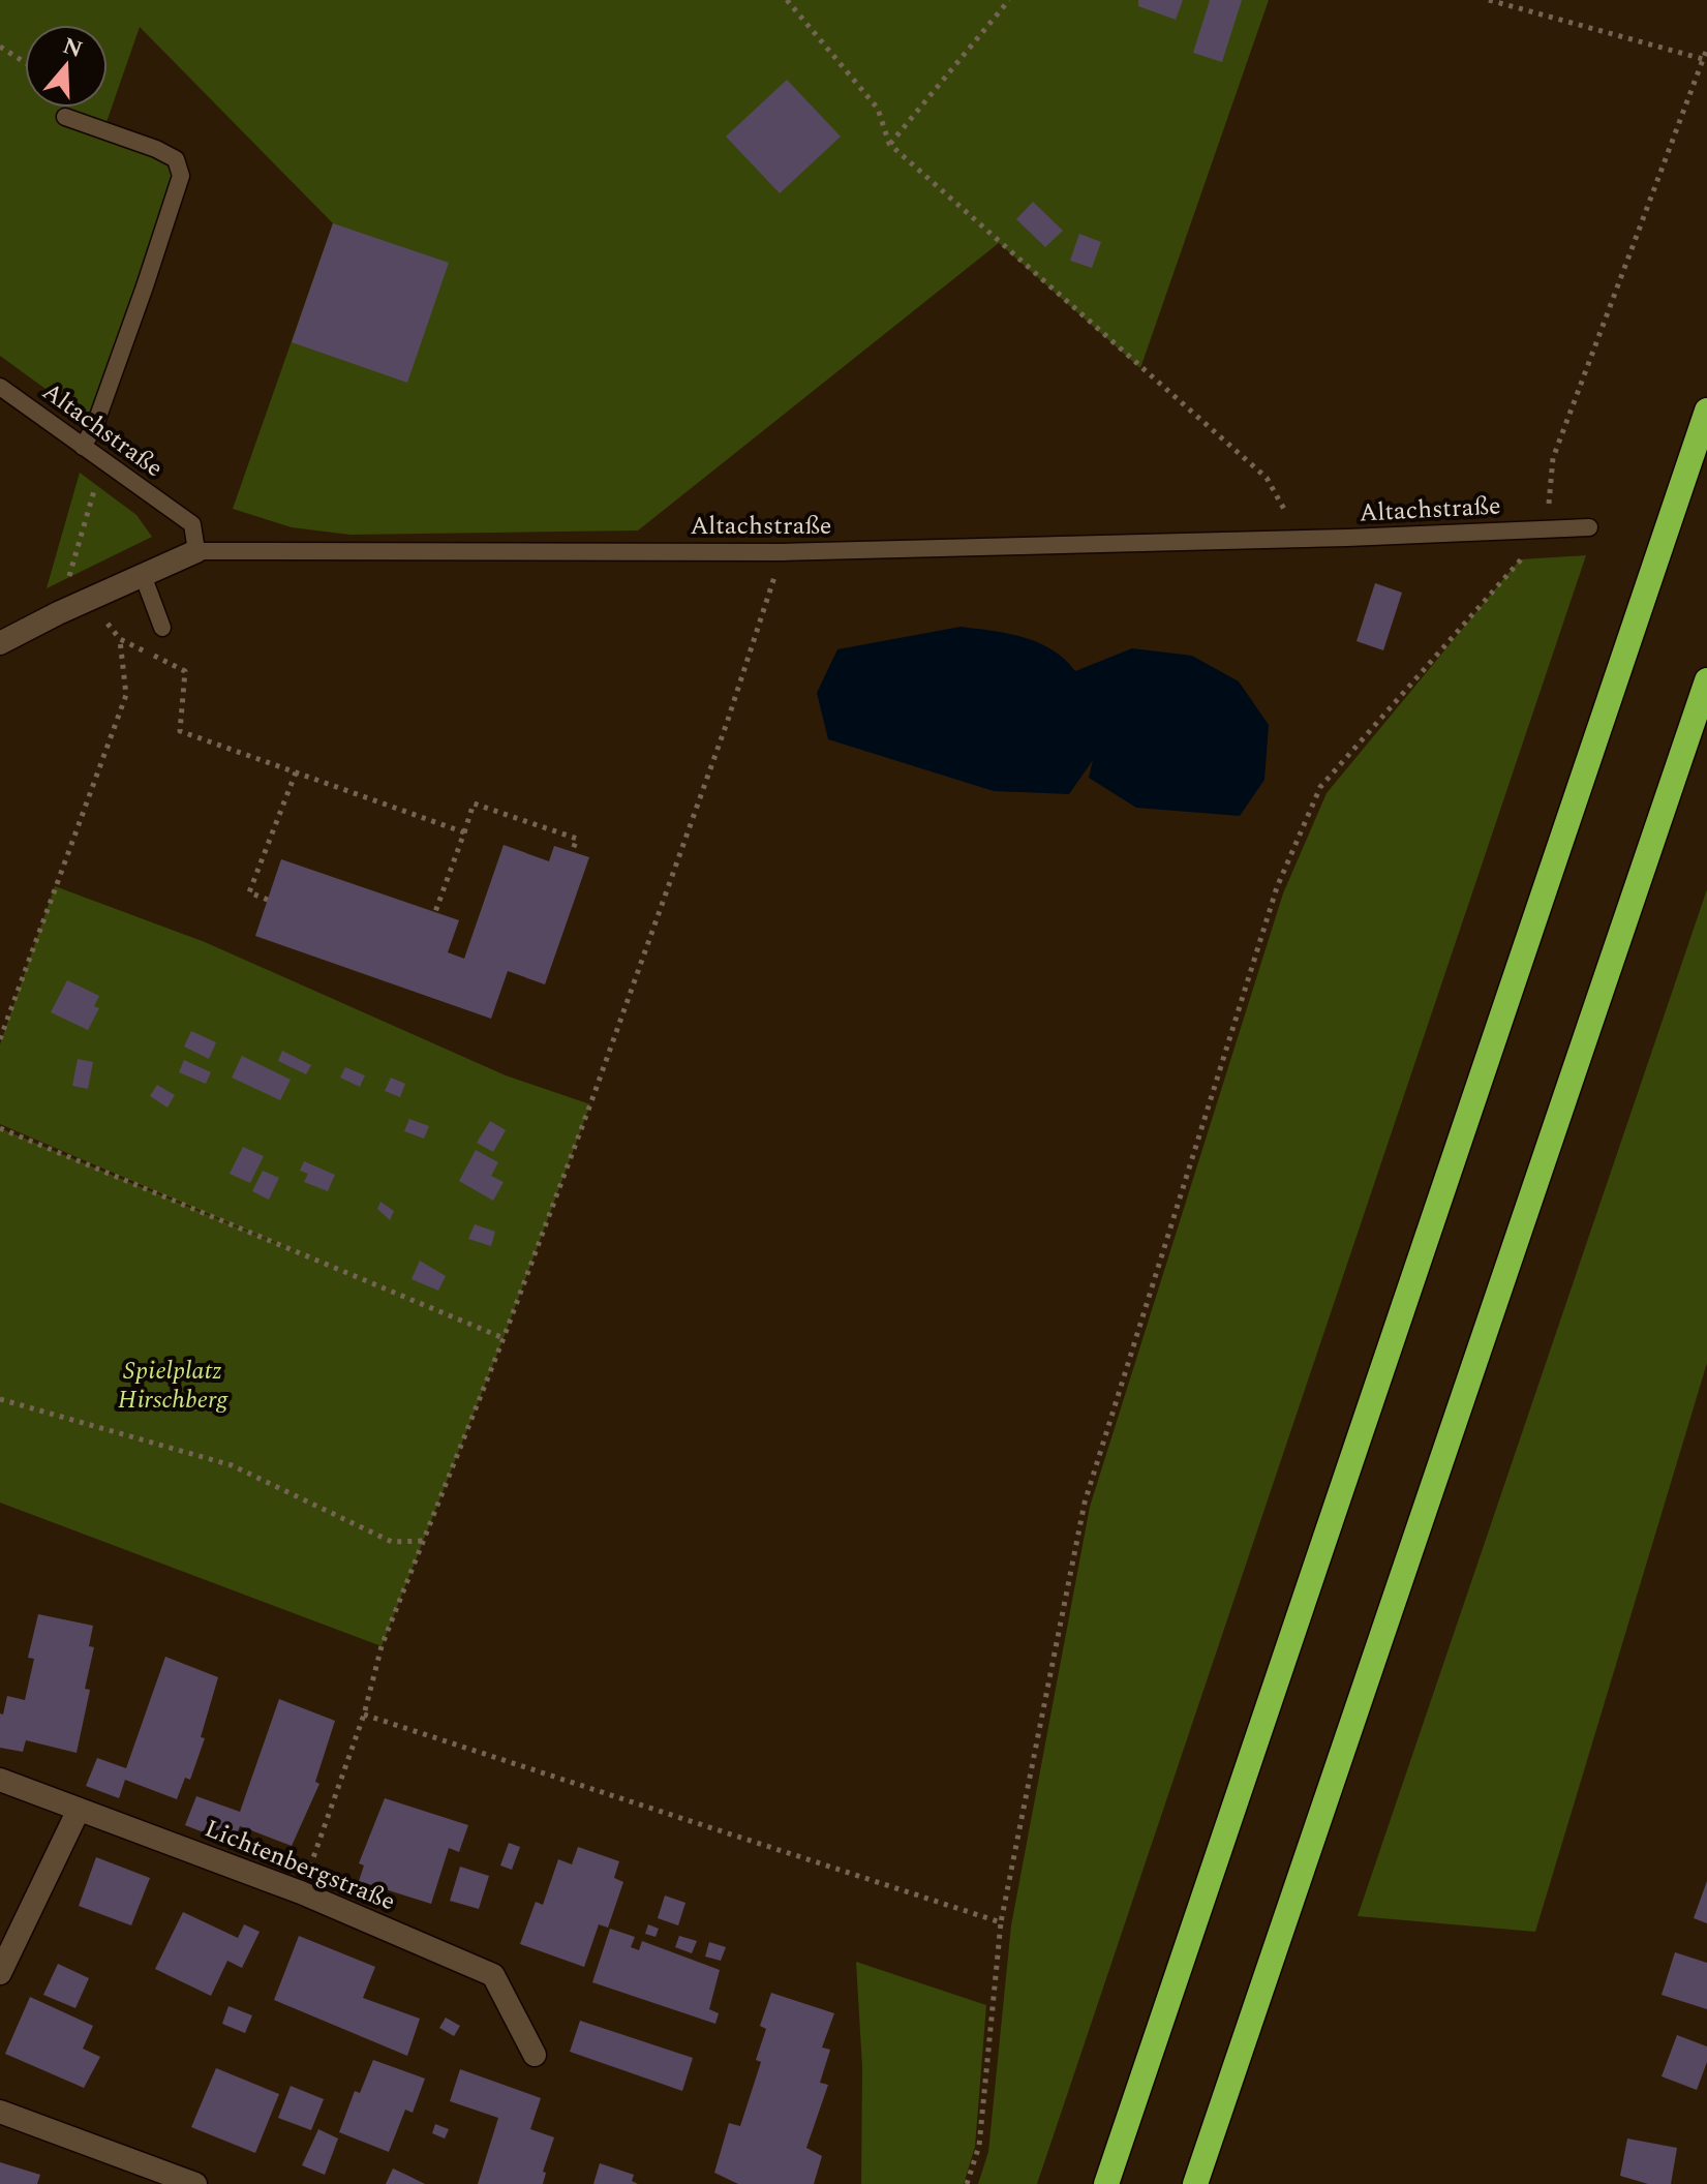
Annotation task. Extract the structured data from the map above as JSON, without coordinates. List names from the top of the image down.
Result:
{
  "streets": {
    "street": ["Lichtenbergstraße"],
    "lane": ["Altachstraße"]
  },
  "parks": ["Spielplatz Hirschberg"],
  "north": "top"
}
